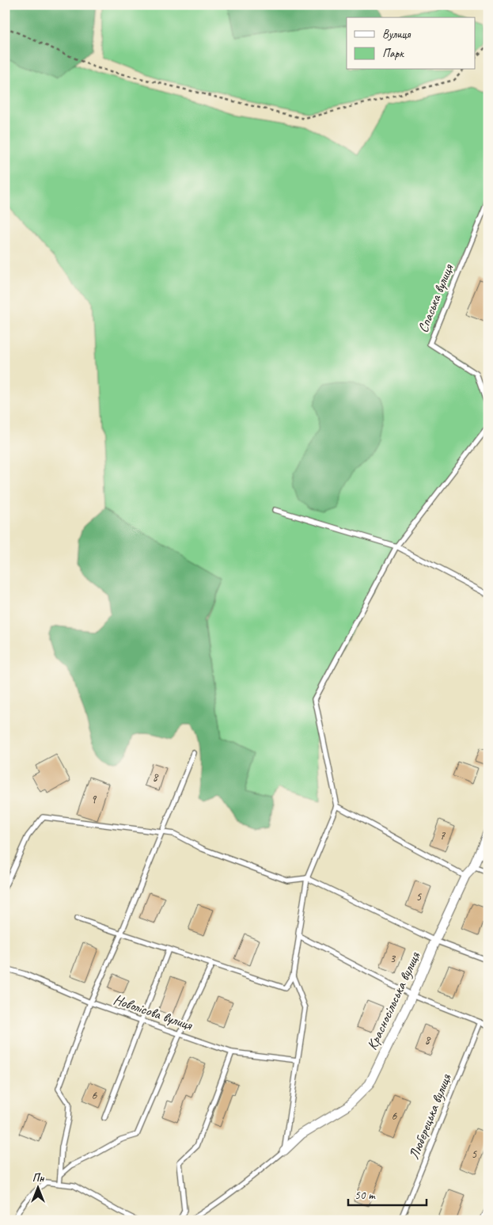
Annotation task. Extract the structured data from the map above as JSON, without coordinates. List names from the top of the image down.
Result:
{
  "streets": {
    "street": ["Красносільська вулиця"],
    "lane": ["Спаська вулиця", "Новолісова вулиця", "Люберецька вулиця"]
  },
  "house_numbers": [
    "8",
    "9",
    "7",
    "5",
    "3",
    "8",
    "6",
    "6",
    "5"
  ],
  "legend": ["Вулиця", "Парк"],
  "scale_bar": "50 m",
  "north": "top"
}
